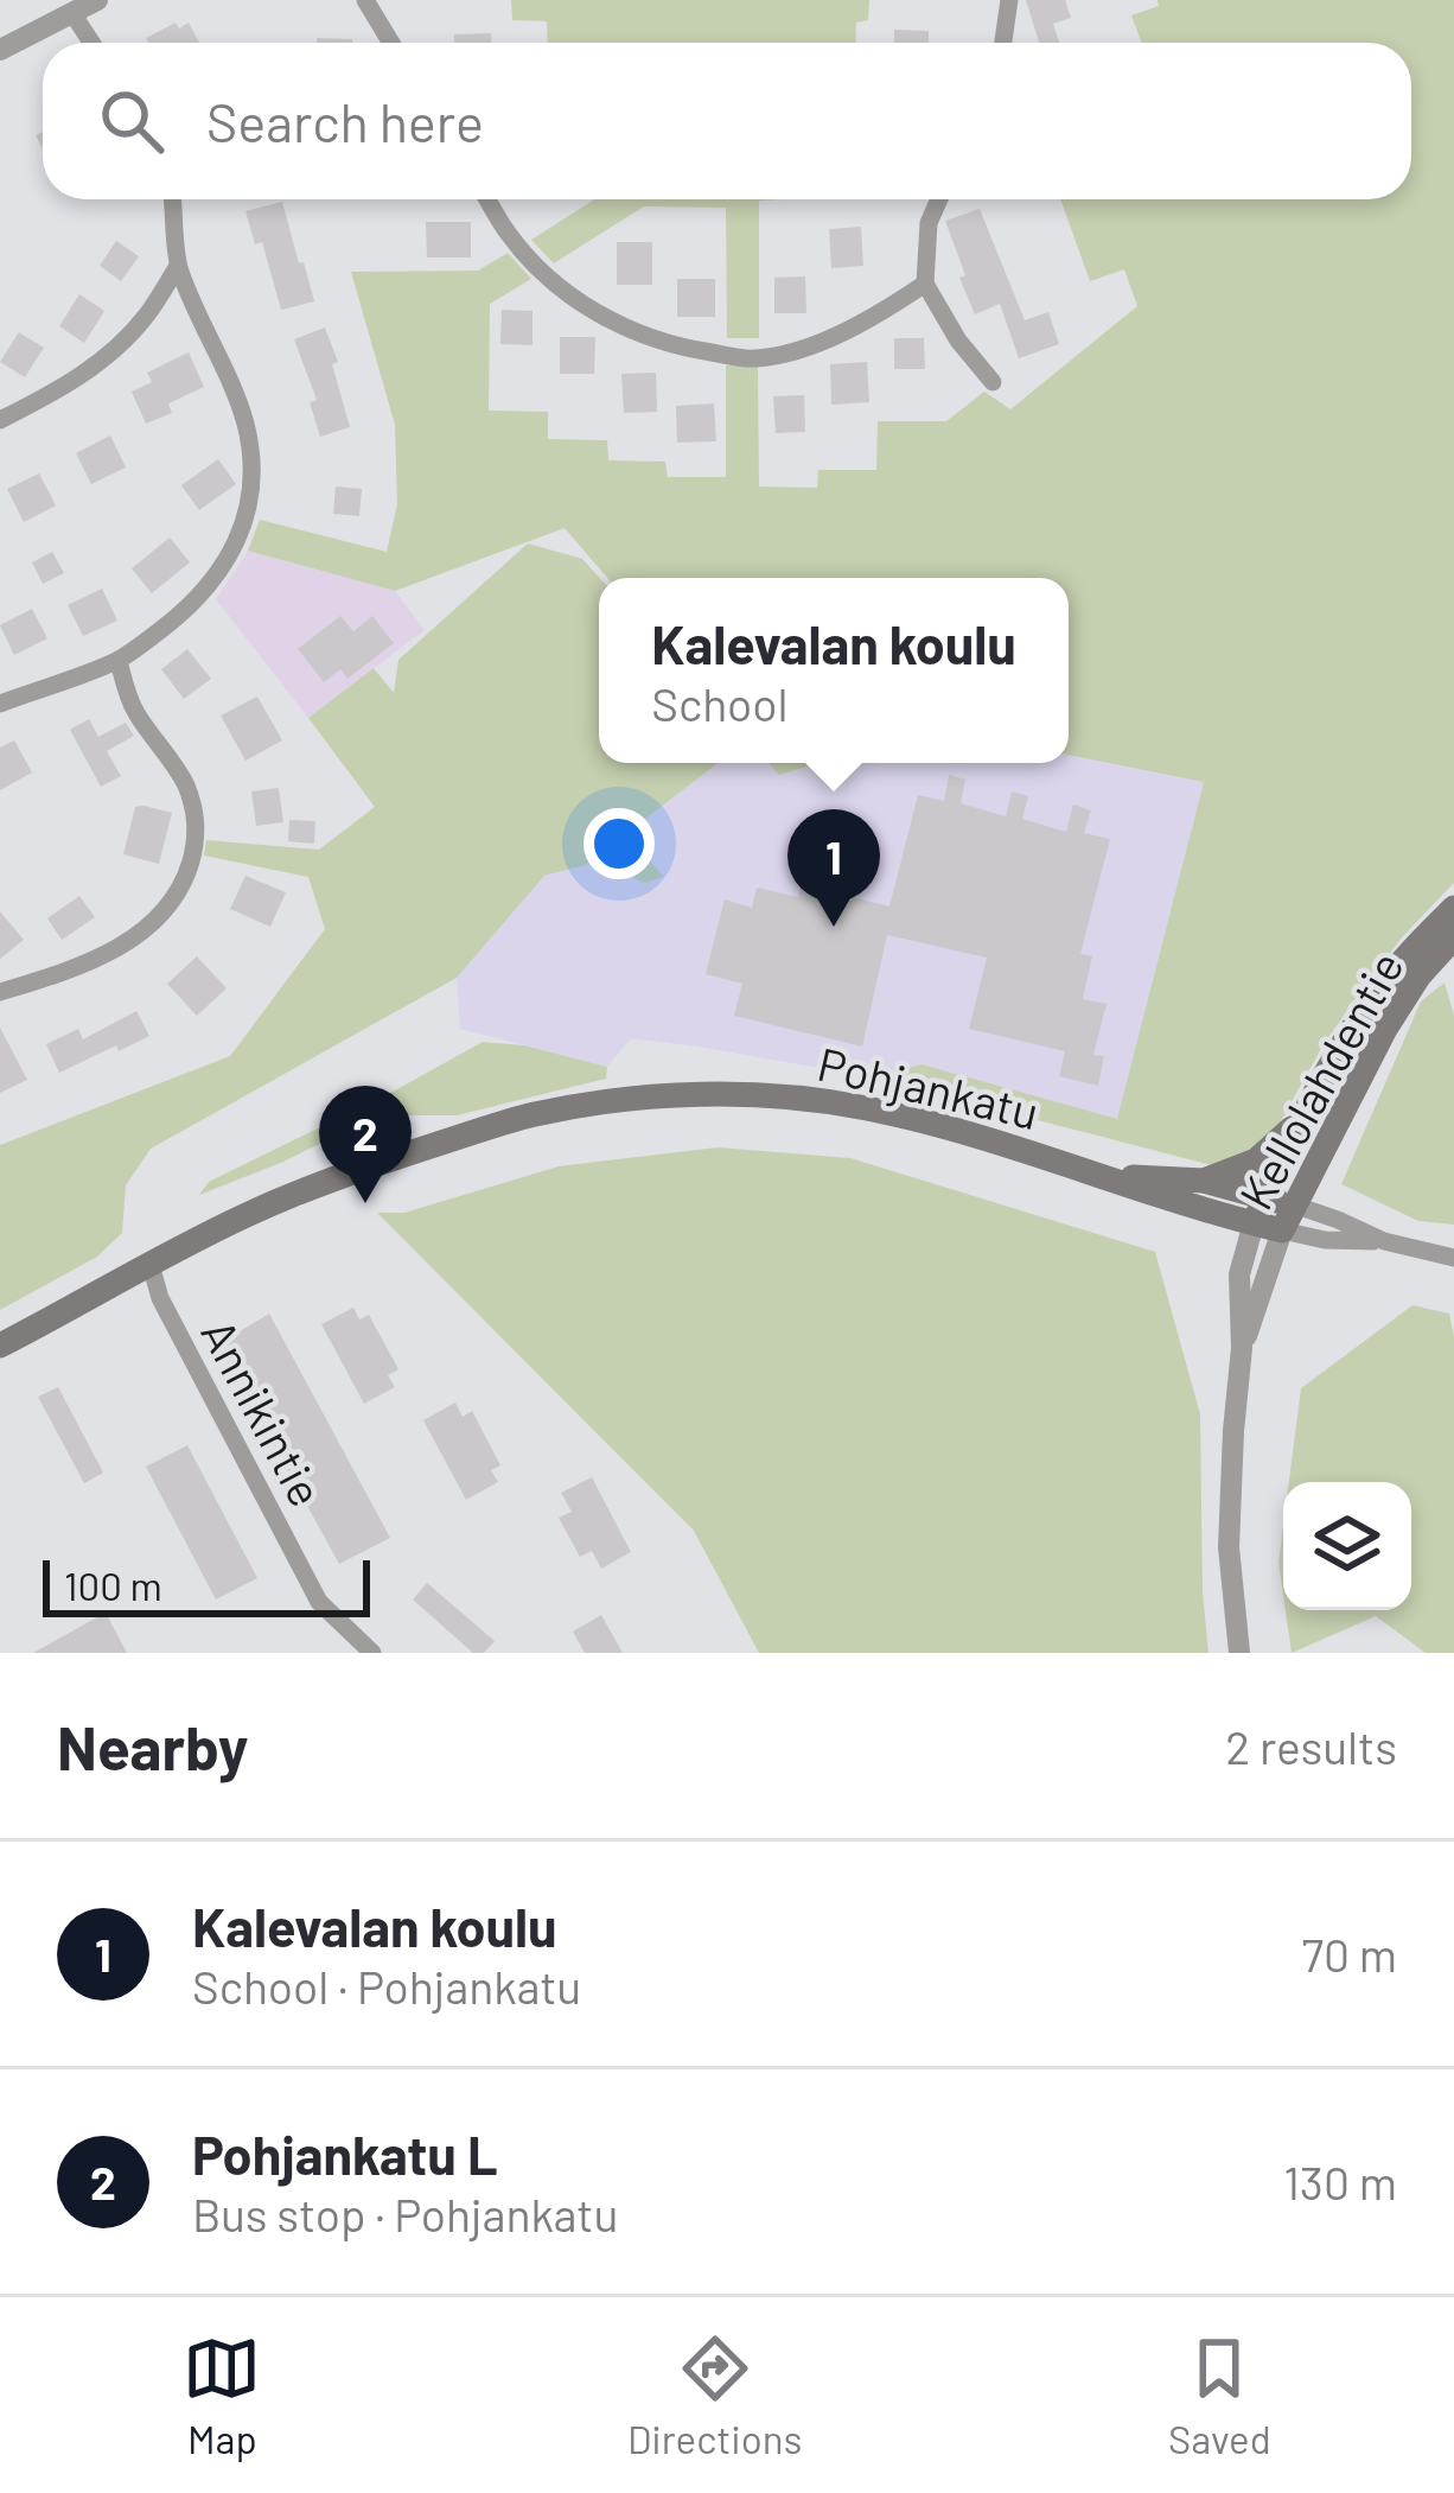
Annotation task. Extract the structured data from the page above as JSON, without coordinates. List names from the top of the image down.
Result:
{
  "streets": {
    "main road": ["Kellolahdentie", "Pohjankatu"],
    "street": ["Annikintie"]
  },
  "crossings": [
    ["Kellolahdentie", "Pohjankatu"],
    ["Pohjankatu", "Annikintie"]
  ],
  "scale_bar": "100 m",
  "page": {
    "search": "Search here",
    "popup": ["Kalevalan koulu", "School"],
    "pins": ["1", "2"],
    "scale": "100 m",
    "heading": ["Nearby", "2 results"],
    "list": [
      {
        "mark": "1",
        "name": "Kalevalan koulu",
        "note": "School · Pohjankatu",
        "value": "70 m"
      },
      {
        "mark": "2",
        "name": "Pohjankatu L",
        "note": "Bus stop · Pohjankatu",
        "value": "130 m"
      }
    ],
    "nav": ["Map", "Directions", "Saved"]
  }
}
